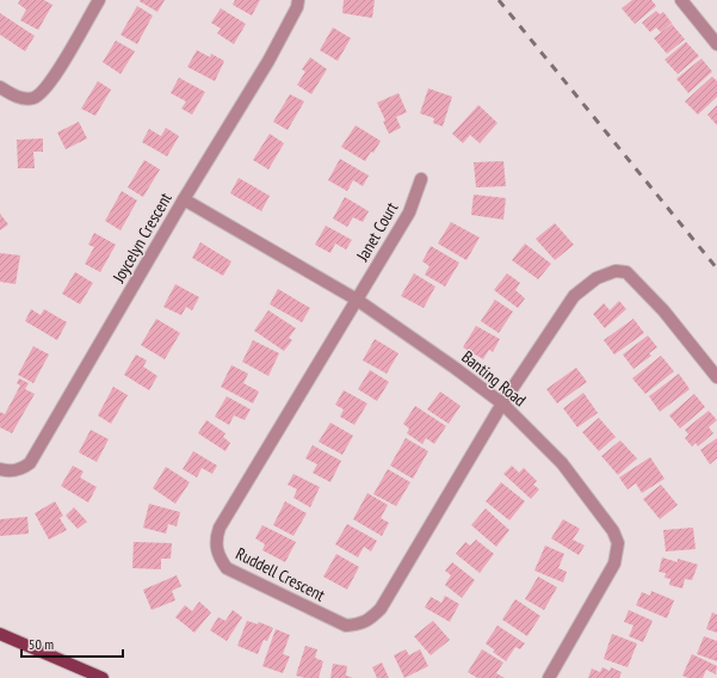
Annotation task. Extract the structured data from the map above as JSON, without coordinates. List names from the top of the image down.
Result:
{
  "streets": {
    "street": [
      "Janet Court",
      "Joycelyn Crescent",
      "Banting Road",
      "Ruddell Crescent"
    ]
  },
  "crossings": [
    ["Janet Court", "Banting Road"],
    ["Janet Court", "Ruddell Crescent"],
    ["Joycelyn Crescent", "Banting Road"],
    ["Banting Road", "Ruddell Crescent"]
  ],
  "scale_bar": "50 m"
}
